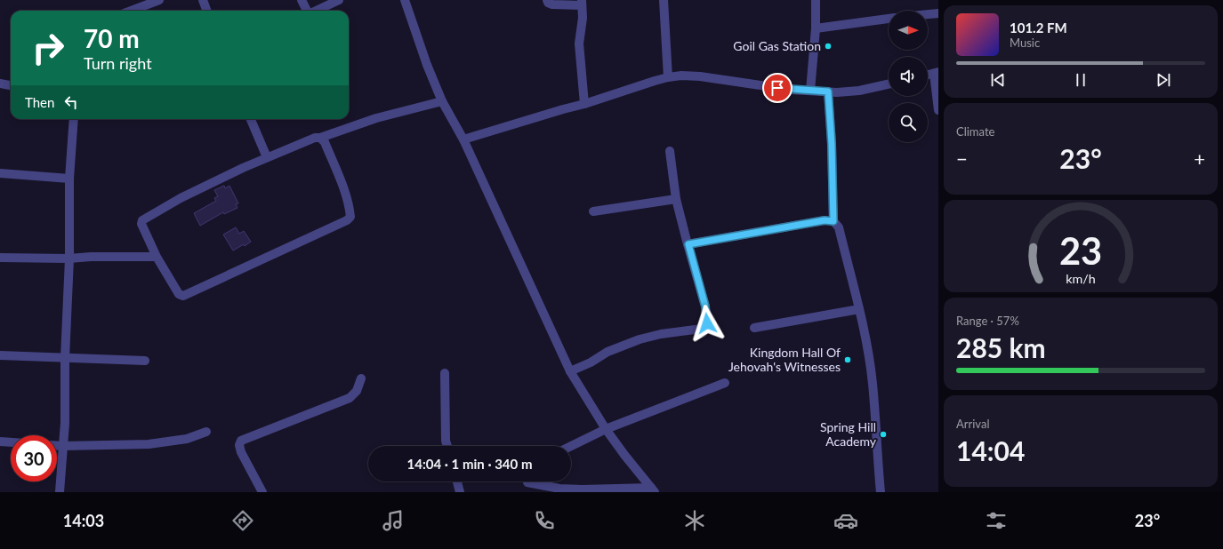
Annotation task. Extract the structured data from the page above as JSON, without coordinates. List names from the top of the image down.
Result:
{
  "places": ["Goil Gas Station", "Kingdom Hall Of Jehovah's Witnesses", "Spring Hill Academy"],
  "north": "right",
  "page": {
    "turn": ["70 m", "Turn right"],
    "song": ["101.2 FM", "Music"],
    "then": "Then",
    "tile": [
      "Climate",
      ["Range · 57%", "285 km"],
      ["Arrival", "14:04"]
    ],
    "heat": ["−", "23°", "+"],
    "limit": "30",
    "trip": "14:04 · 1 min · 340 m",
    "tabs": ["14:03", "23°"],
    "gauge": ["23", "km/h"]
  }
}
